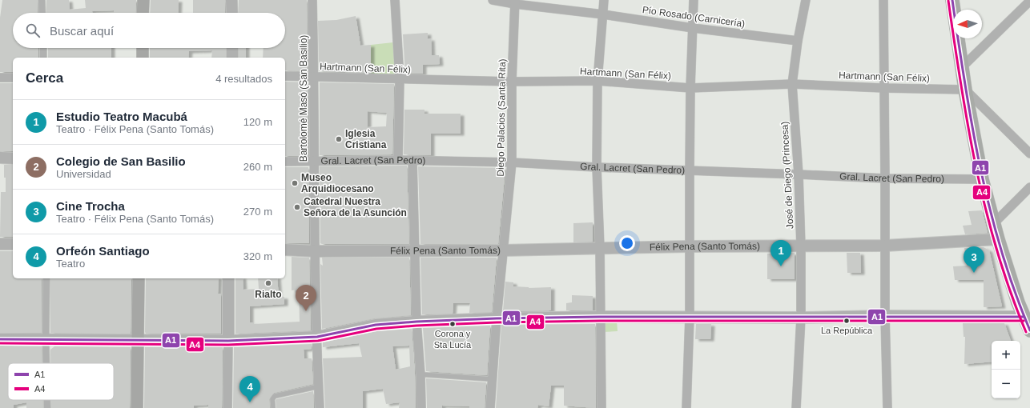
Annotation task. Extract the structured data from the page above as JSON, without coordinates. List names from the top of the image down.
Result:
{
  "streets": {
    "street": [
      "Pío Rosado (Carnicería)",
      "Hartmann (San Félix)",
      "Bartolomé Masó (San Basilio)",
      "Diego Palacios (Santa Rita)",
      "Gral. Lacret (San Pedro)",
      "José de Diego (Princesa)",
      "Félix Pena (Santo Tomás)"
    ]
  },
  "crossings": [
    ["Pío Rosado (Carnicería)", "Diego Palacios (Santa Rita)"],
    ["Pío Rosado (Carnicería)", "José de Diego (Princesa)"],
    ["Hartmann (San Félix)", "Bartolomé Masó (San Basilio)"],
    ["Hartmann (San Félix)", "Diego Palacios (Santa Rita)"],
    ["Hartmann (San Félix)", "José de Diego (Princesa)"],
    ["Bartolomé Masó (San Basilio)", "Gral. Lacret (San Pedro)"],
    ["Bartolomé Masó (San Basilio)", "Félix Pena (Santo Tomás)"],
    ["Diego Palacios (Santa Rita)", "Gral. Lacret (San Pedro)"],
    ["Diego Palacios (Santa Rita)", "Félix Pena (Santo Tomás)"],
    ["Gral. Lacret (San Pedro)", "José de Diego (Princesa)"],
    ["José de Diego (Princesa)", "Félix Pena (Santo Tomás)"]
  ],
  "places": [
    "Iglesia Cristiana",
    "Museo Arquidiocesano",
    "Catedral Nuestra Señora de la Asunción",
    "Rialto",
    "La República",
    "Corona y Sta Lucía"
  ],
  "lines": ["transit line A1", "transit line A4"],
  "legend": ["A1", "A4"],
  "north": "left",
  "page": {
    "search": "Buscar aquí",
    "heading": ["Cerca", "4 resultados"],
    "list": [
      {
        "mark": "1",
        "name": "Estudio Teatro Macubá",
        "note": "Teatro · Félix Pena (Santo Tomás)",
        "value": "120 m"
      },
      {
        "mark": "2",
        "name": "Colegio de San Basilio",
        "note": "Universidad",
        "value": "260 m"
      },
      {
        "mark": "3",
        "name": "Cine Trocha",
        "note": "Teatro · Félix Pena (Santo Tomás)",
        "value": "270 m"
      },
      {
        "mark": "4",
        "name": "Orfeón Santiago",
        "note": "Teatro",
        "value": "320 m"
      }
    ],
    "pins": [
      "1",
      "3",
      "2",
      "4"
    ],
    "map_buttons": ["+", "−"]
  }
}
